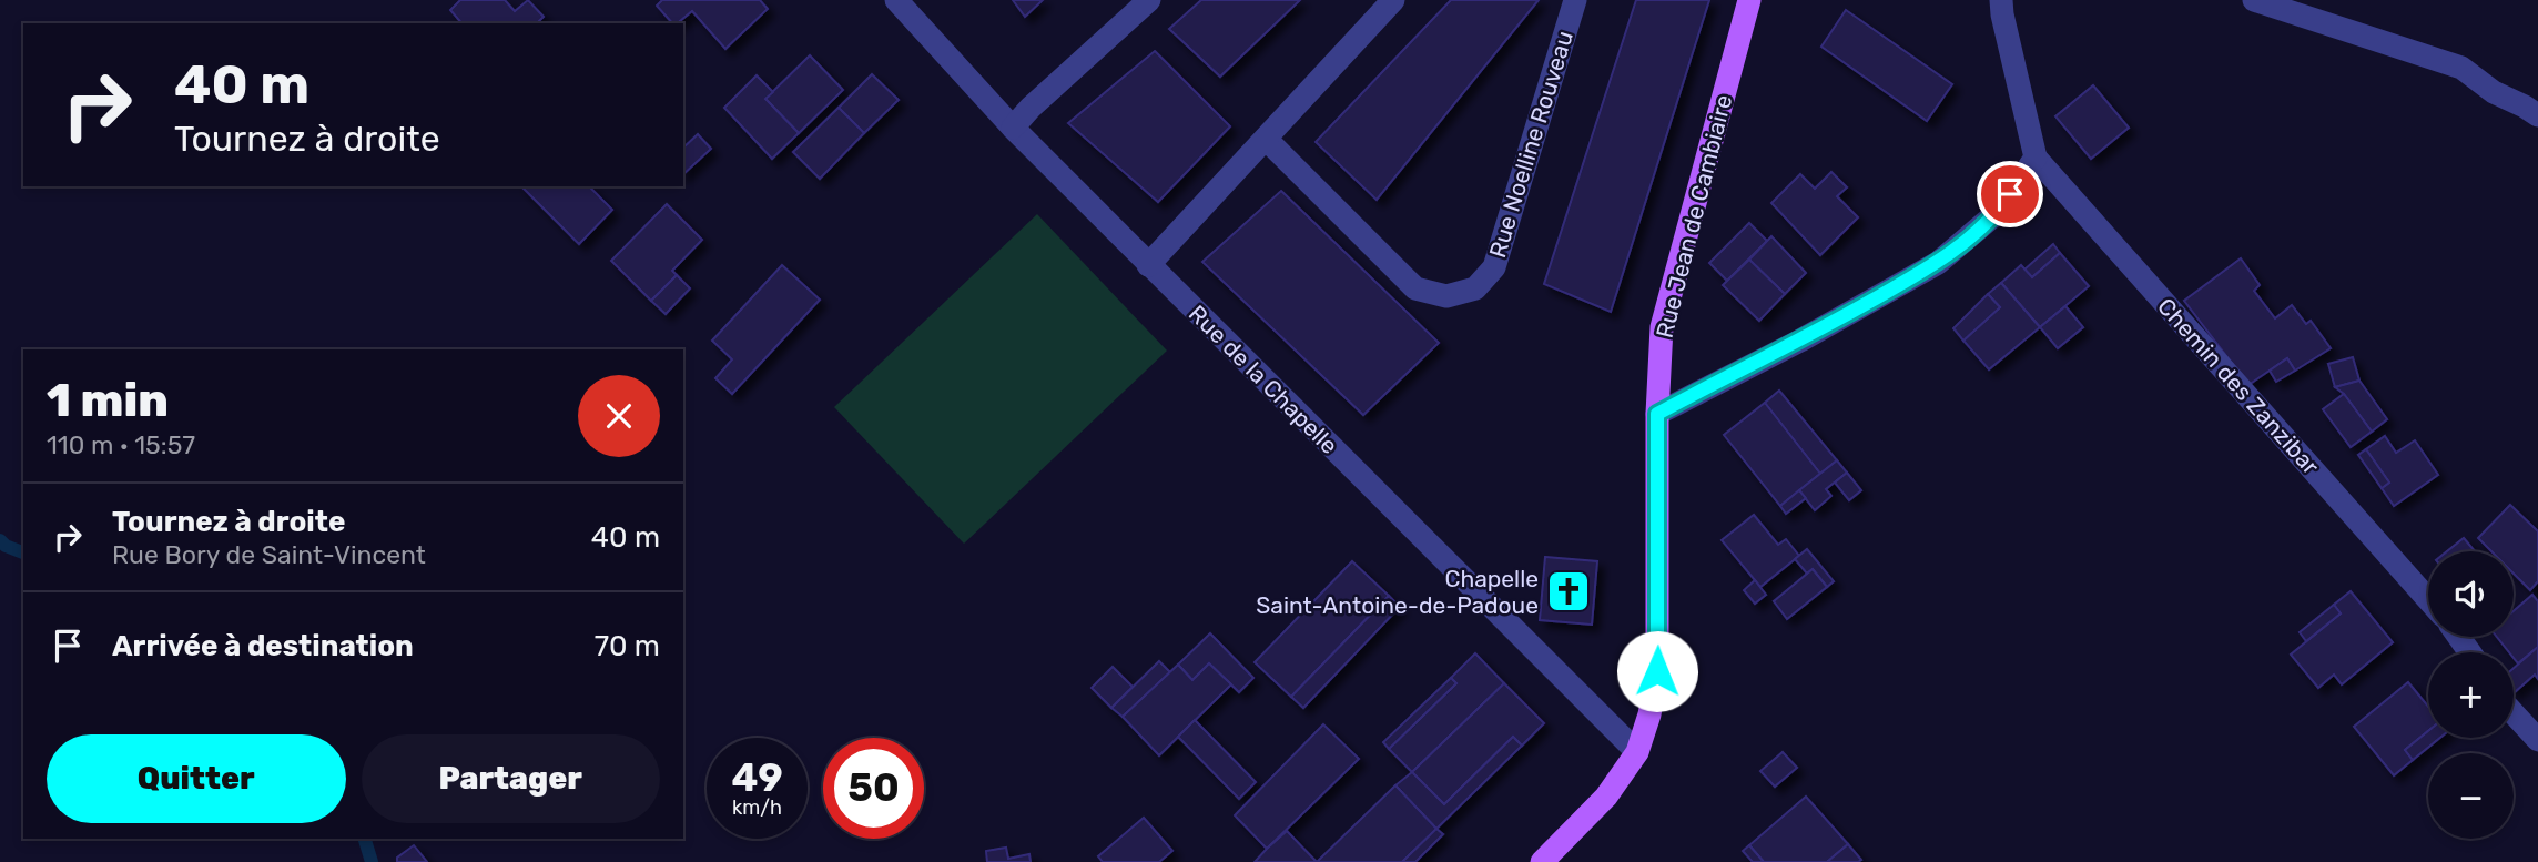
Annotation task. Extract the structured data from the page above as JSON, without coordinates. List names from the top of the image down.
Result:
{
  "streets": {
    "main road": ["Rue Jean de Cambiaire"],
    "street": ["Rue Noelline Rouveau", "Rue de la Chapelle", "Chemin des Zanzibar"]
  },
  "crossings": [
    ["Rue Jean de Cambiaire", "Rue de la Chapelle"]
  ],
  "places": {
    "church": ["Chapelle Saint-Antoine-de-Padoue"]
  },
  "page": {
    "turn": ["40 m", "Tournez à droite"],
    "heading": ["1 min", "110 m · 15:57"],
    "list": [
      {
        "name": "Tournez à droite",
        "note": "Rue Bory de Saint-Vincent",
        "value": "40 m"
      },
      {
        "name": "Arrivée à destination",
        "value": "70 m"
      }
    ],
    "map_buttons": ["+", "−"],
    "buttons": ["Quitter", "Partager"],
    "speed": "49 km/h",
    "limit": "50"
  }
}
